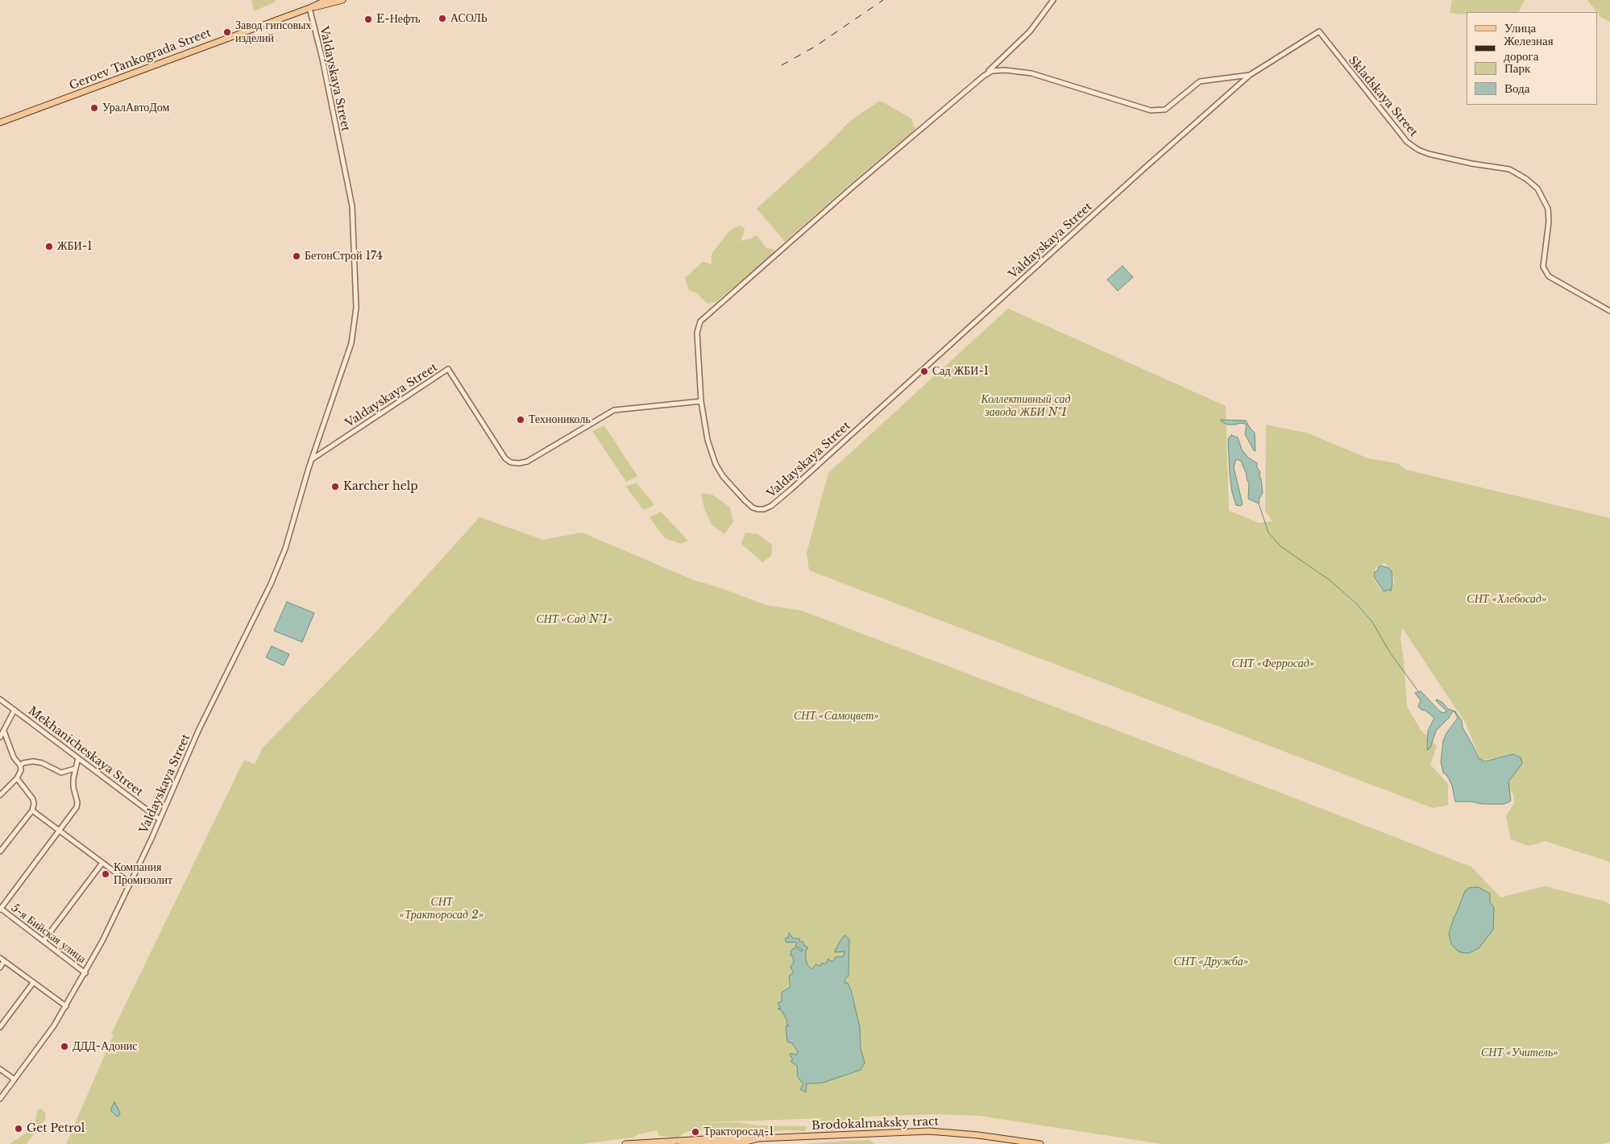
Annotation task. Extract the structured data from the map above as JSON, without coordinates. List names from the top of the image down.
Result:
{
  "streets": {
    "main road": ["Geroev Tankograda Street", "Brodokalmaksky tract"],
    "street": [
      "Valdayskaya Street",
      "Skladskaya Street",
      "Mekhanicheskaya Street",
      "5-я Бийская улица"
    ]
  },
  "crossings": [
    ["Geroev Tankograda Street", "Valdayskaya Street"],
    ["Valdayskaya Street", "Skladskaya Street"],
    ["Valdayskaya Street", "Mekhanicheskaya Street"],
    ["Valdayskaya Street", "5-я Бийская улица"]
  ],
  "parks": [
    "Коллективный сад завода ЖБИ №1",
    "СНТ «Хлебосад»",
    "СНТ «Сад №1»",
    "СНТ «Ферросад»",
    "СНТ «Самоцвет»",
    "СНТ «Тракторосад 2»",
    "СНТ «Дружба»",
    "СНТ «Учитель»"
  ],
  "places": [
    "АСОЛЬ",
    "E-Нефть",
    "Завод гипсовых изделий",
    "УралАвтоДом",
    "ЖБИ-1",
    "БетонСтрой 174",
    "Сад ЖБИ-1",
    "Технониколь",
    "Karcher help",
    "Компания Промизолит",
    "ДДД-Адонис",
    "Get Petrol",
    "Тракторосад-1"
  ],
  "legend": [
    "Улица",
    "Железная дорога",
    "Парк",
    "Вода"
  ]
}
